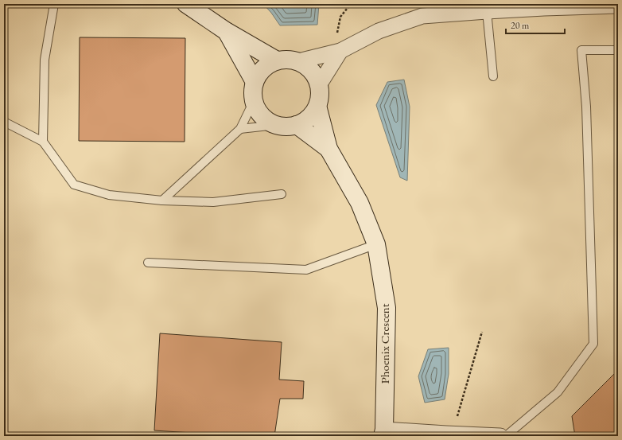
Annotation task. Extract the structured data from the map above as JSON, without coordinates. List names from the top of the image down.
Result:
{
  "streets": {
    "street": ["Phoenix Crescent"]
  },
  "scale_bar": "20 m"
}
